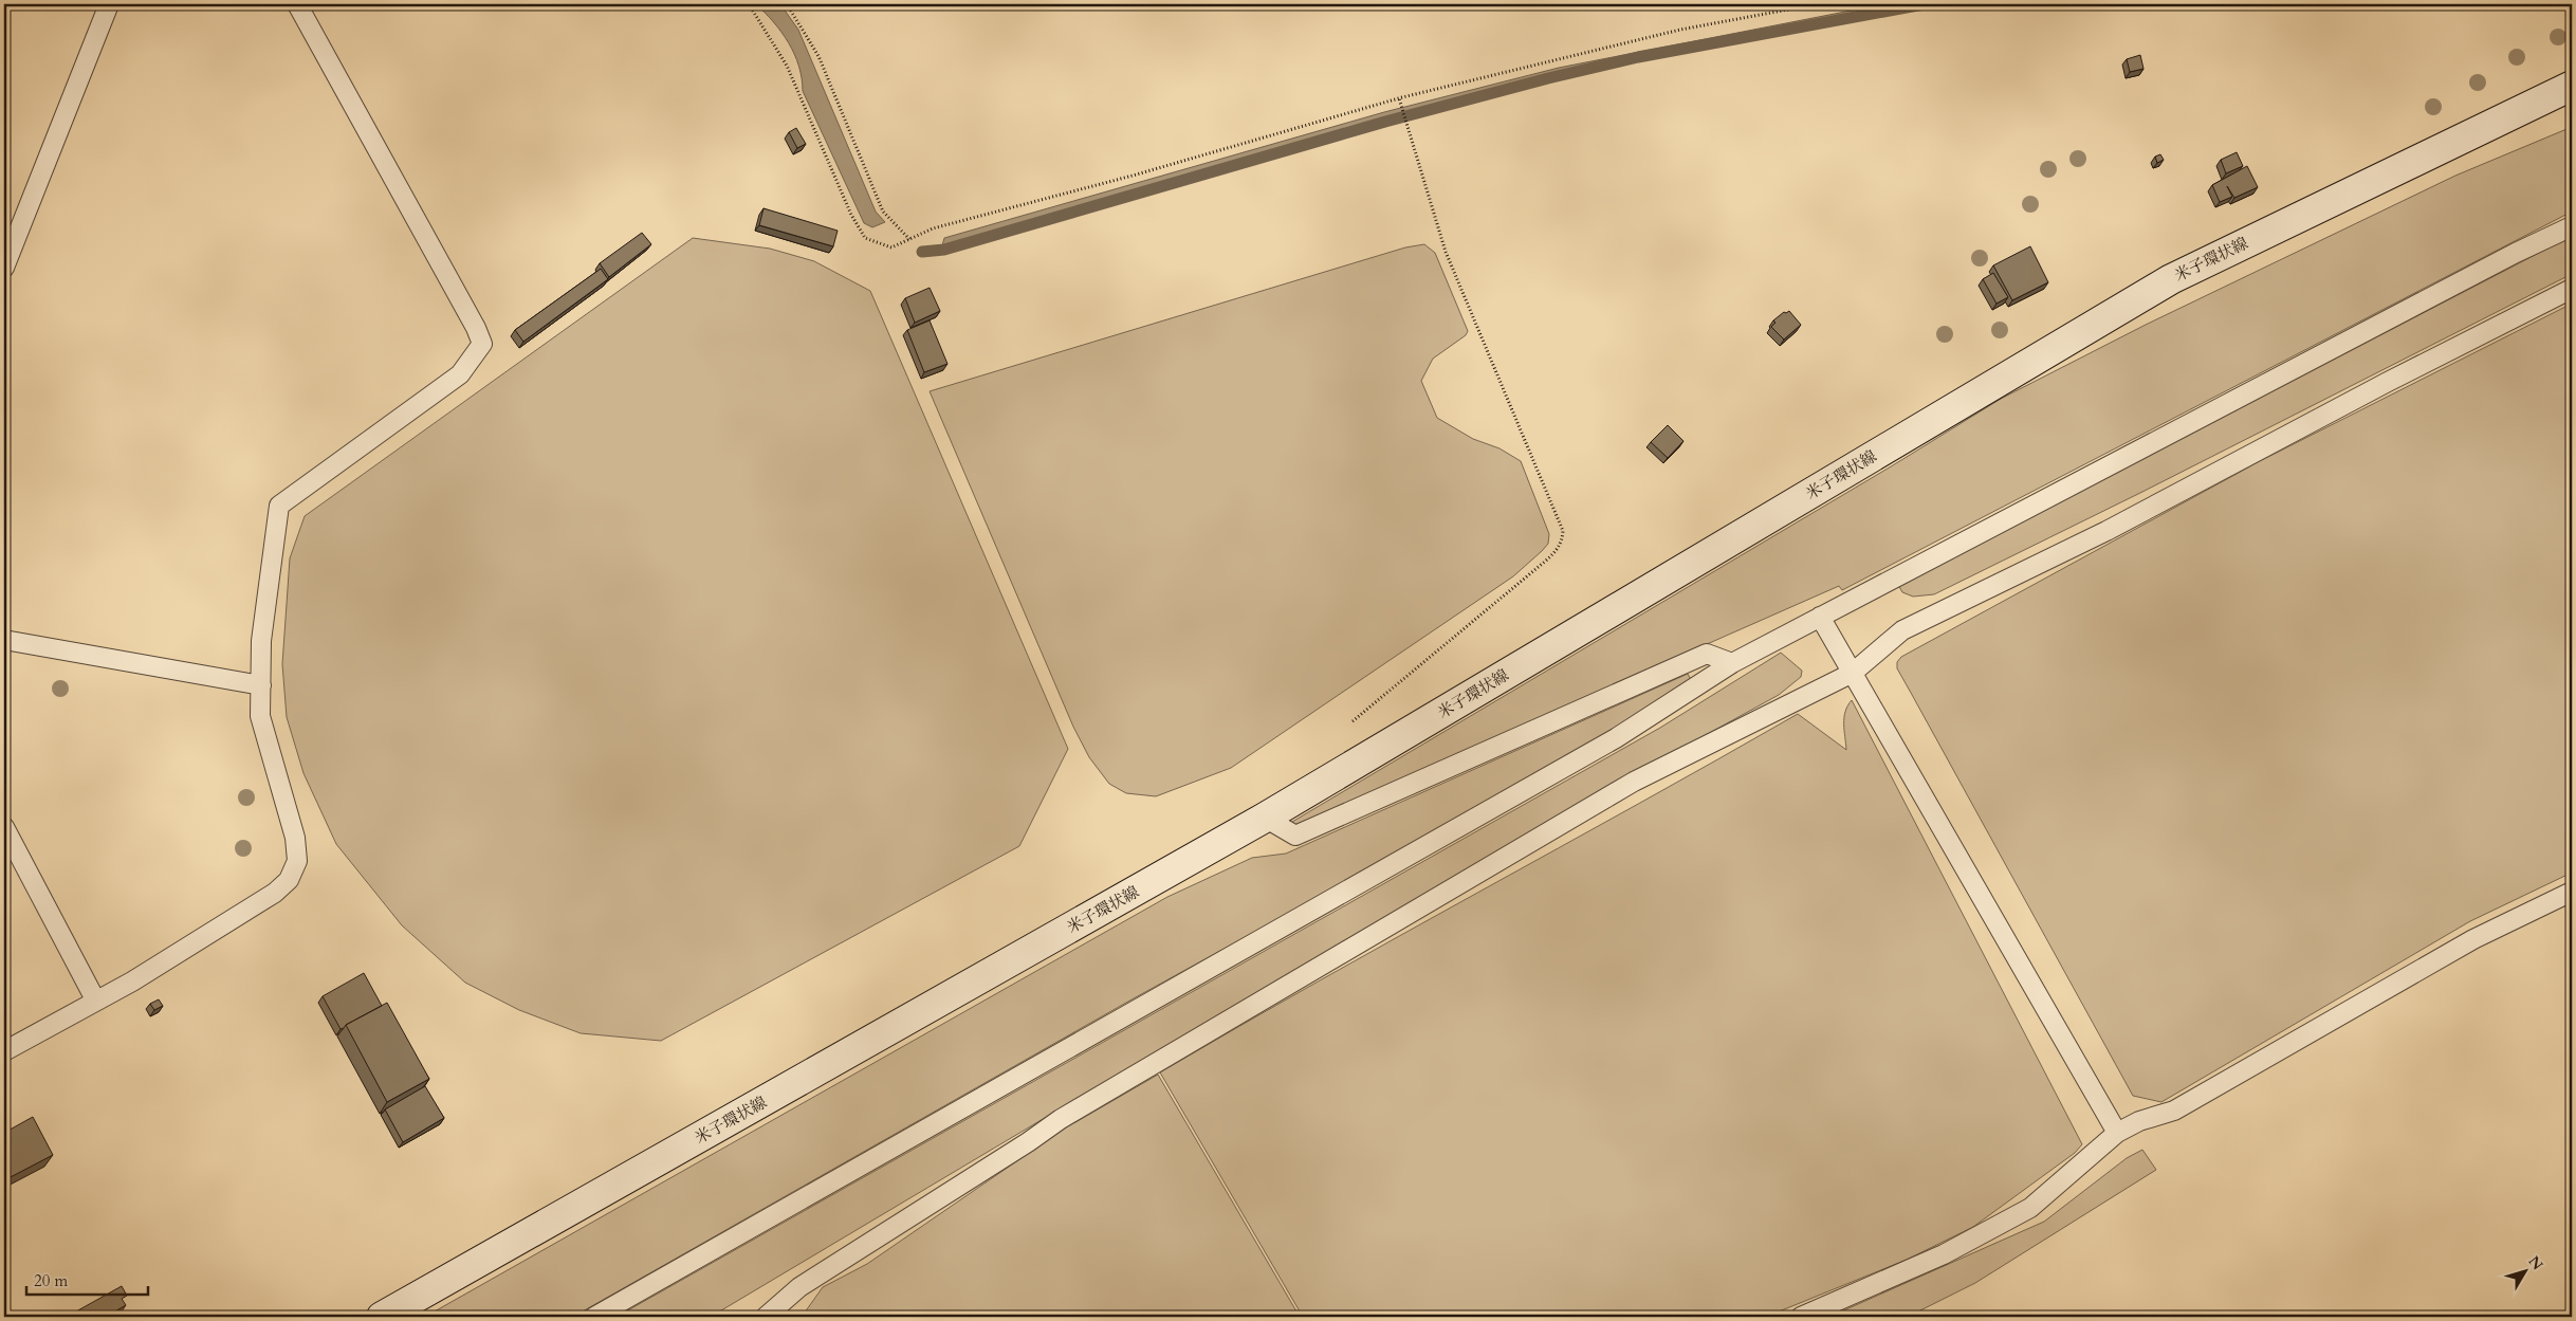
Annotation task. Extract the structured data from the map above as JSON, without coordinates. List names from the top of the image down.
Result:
{
  "streets": {
    "main road": ["米子環状線"]
  },
  "scale_bar": "20 m",
  "north": "top right"
}
